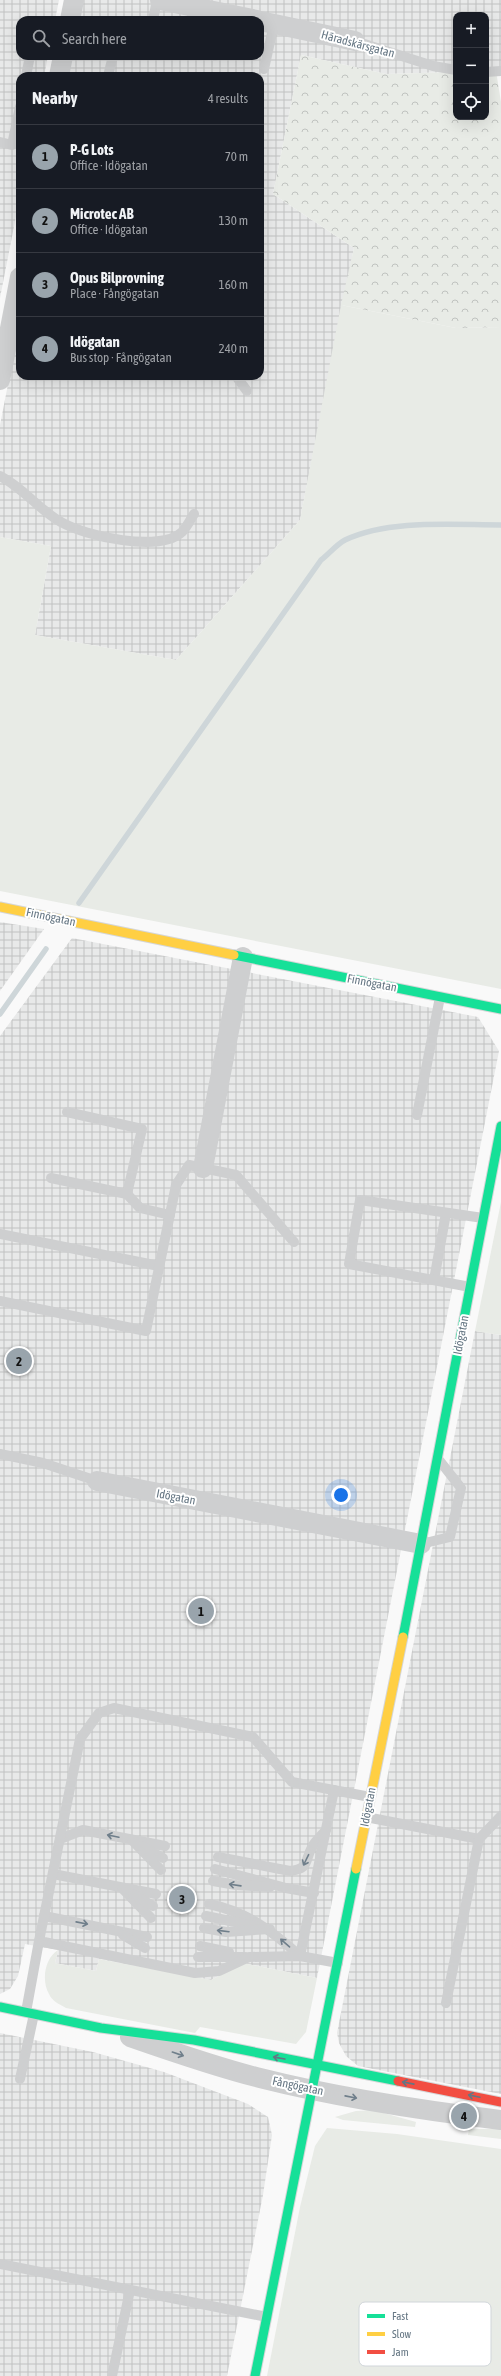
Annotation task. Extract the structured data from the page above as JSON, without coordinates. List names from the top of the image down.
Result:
{
  "streets": {
    "street": [
      "Häradskärsgatan",
      "Finnögatan",
      "Idögatan",
      "Fångögatan"
    ]
  },
  "crossings": [
    ["Idögatan", "Fångögatan"]
  ],
  "legend": ["Fast", "Slow", "Jam"],
  "page": {
    "map_buttons": ["+", "−"],
    "search": "Search here",
    "heading": ["Nearby", "4 results"],
    "list": [
      {
        "mark": "1",
        "name": "P-G Lots",
        "note": "Office · Idögatan",
        "value": "70 m"
      },
      {
        "mark": "2",
        "name": "Microtec AB",
        "note": "Office · Idögatan",
        "value": "130 m"
      },
      {
        "mark": "3",
        "name": "Opus Bilprovning",
        "note": "Place · Fångögatan",
        "value": "160 m"
      },
      {
        "mark": "4",
        "name": "Idögatan",
        "note": "Bus stop · Fångögatan",
        "value": "240 m"
      }
    ],
    "pins": [
      "2",
      "1",
      "3",
      "4"
    ]
  }
}
